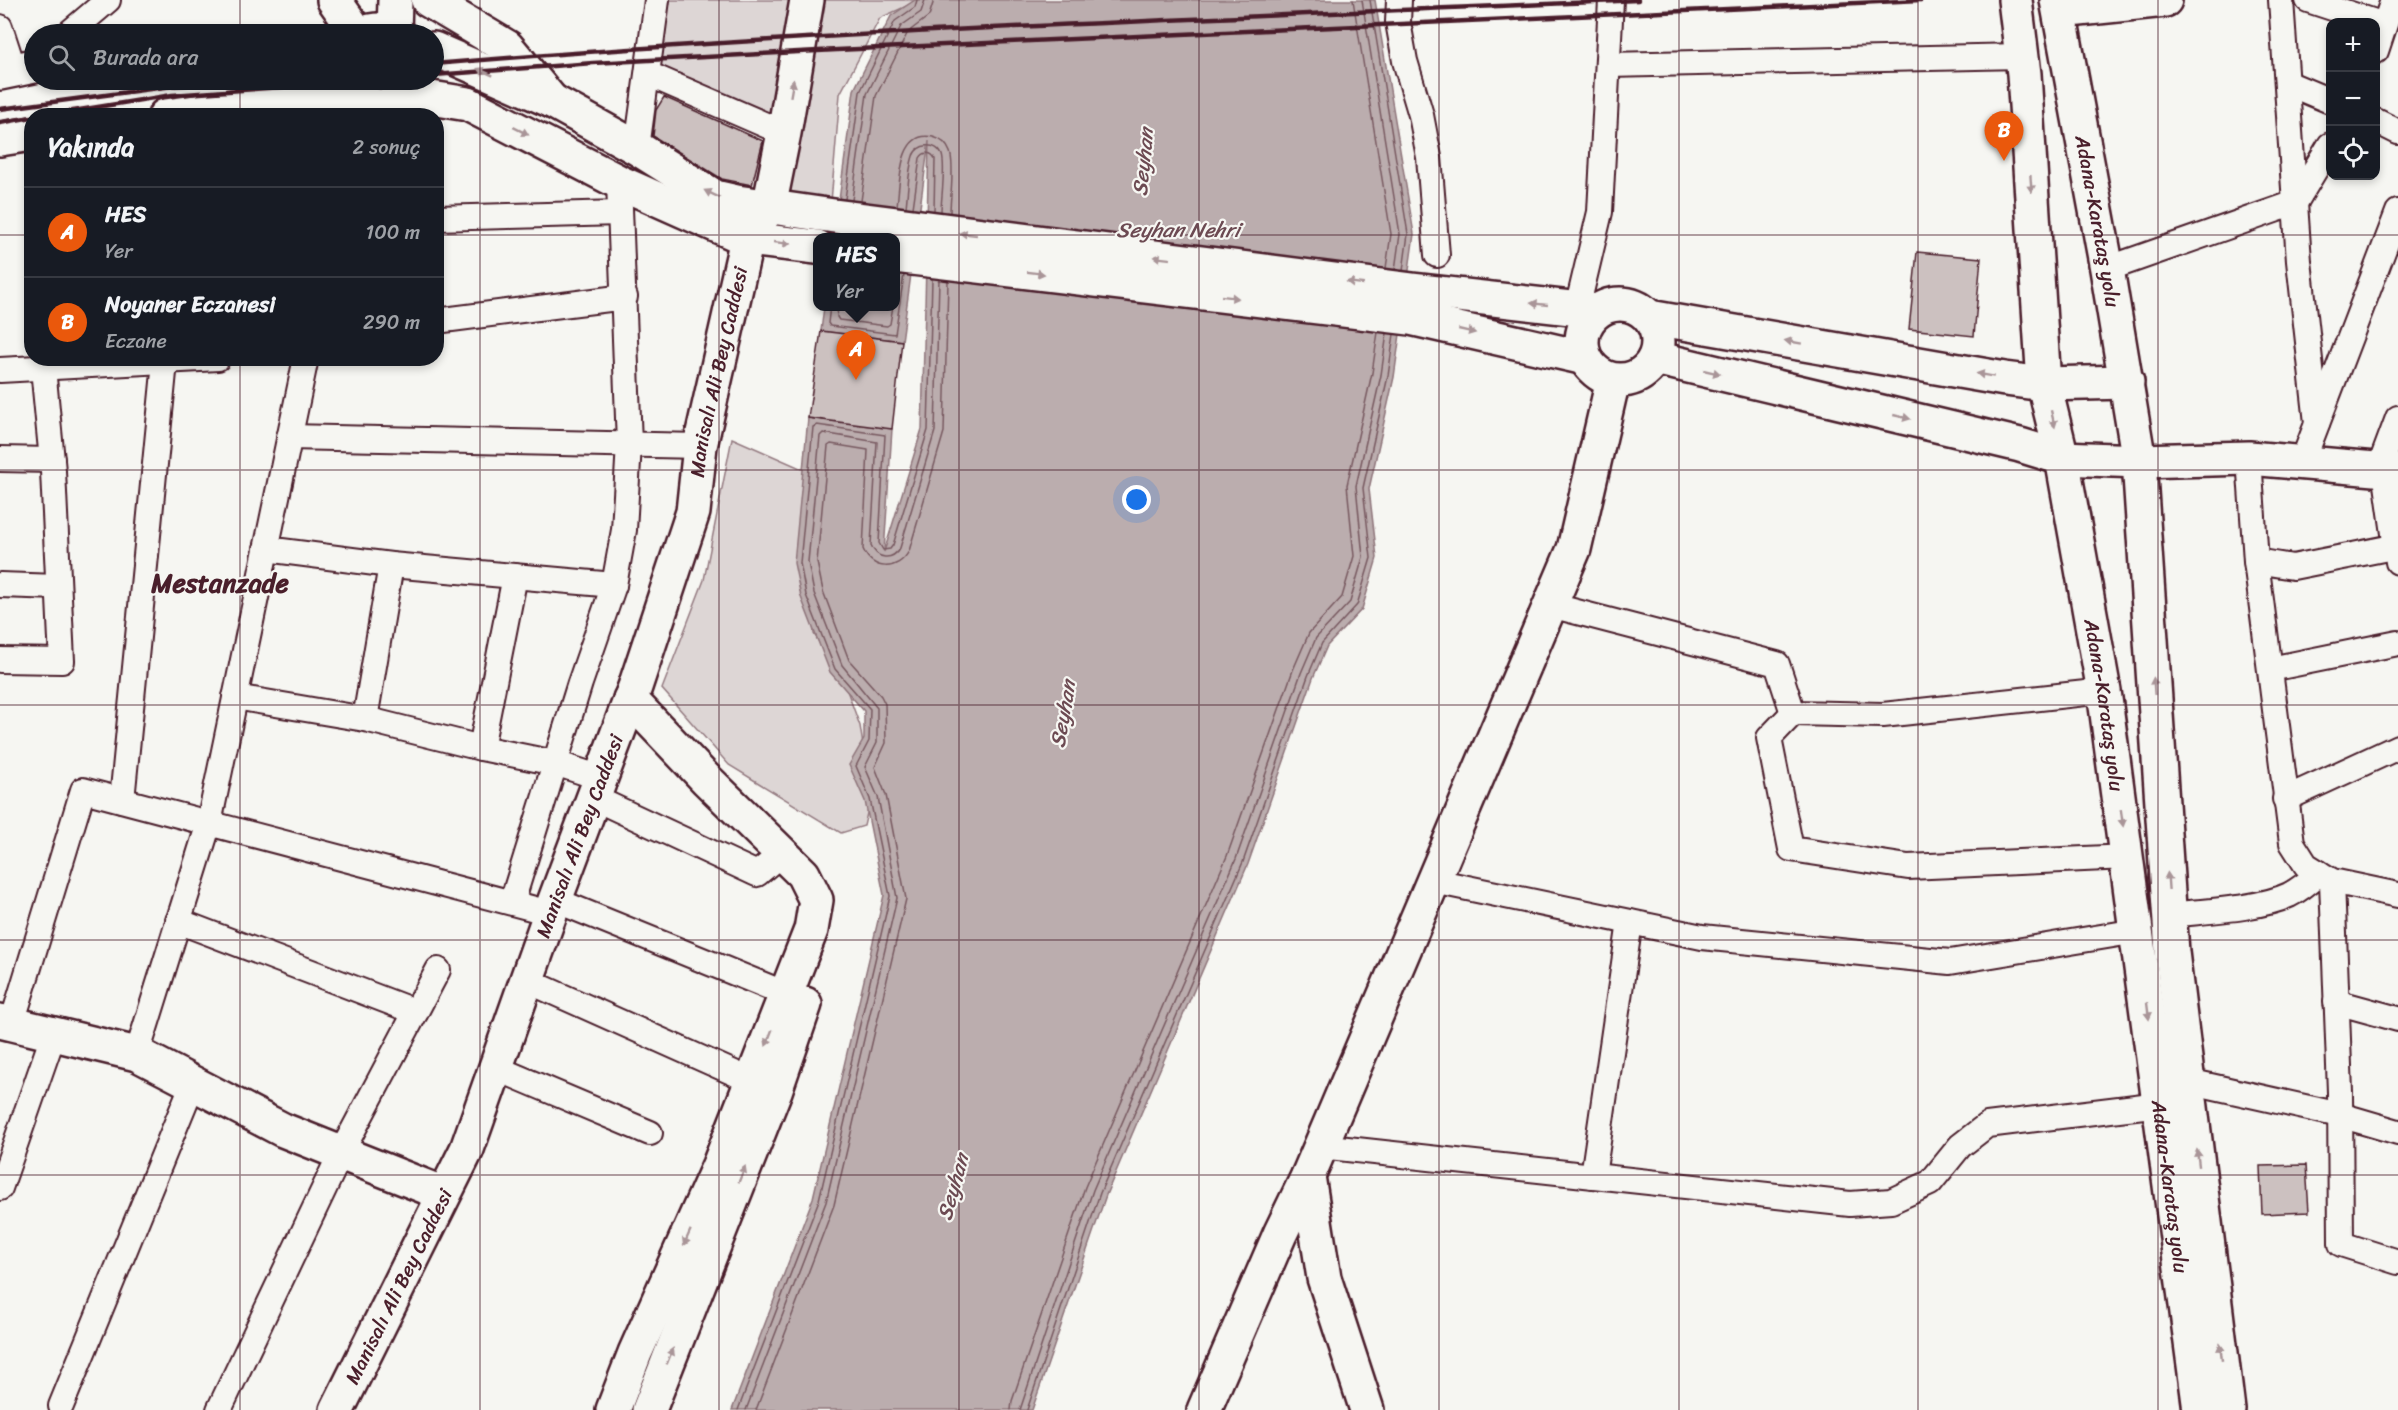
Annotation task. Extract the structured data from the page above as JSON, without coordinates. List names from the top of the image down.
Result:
{
  "streets": {
    "main road": ["Adana-Karataş yolu", "Manisalı Ali Bey Caddesi"]
  },
  "districts": ["Mestanzade"],
  "water": ["Seyhan", "Seyhan Nehri"],
  "page": {
    "map_buttons": ["+", "−"],
    "search": "Burada ara",
    "heading": ["Yakında", "2 sonuç"],
    "pins": ["B", "A"],
    "list": [
      {
        "mark": "A",
        "name": "HES",
        "note": "Yer",
        "value": "100 m"
      },
      {
        "mark": "B",
        "name": "Noyaner Eczanesi",
        "note": "Eczane",
        "value": "290 m"
      }
    ],
    "popup": ["HES", "Yer"]
  }
}
